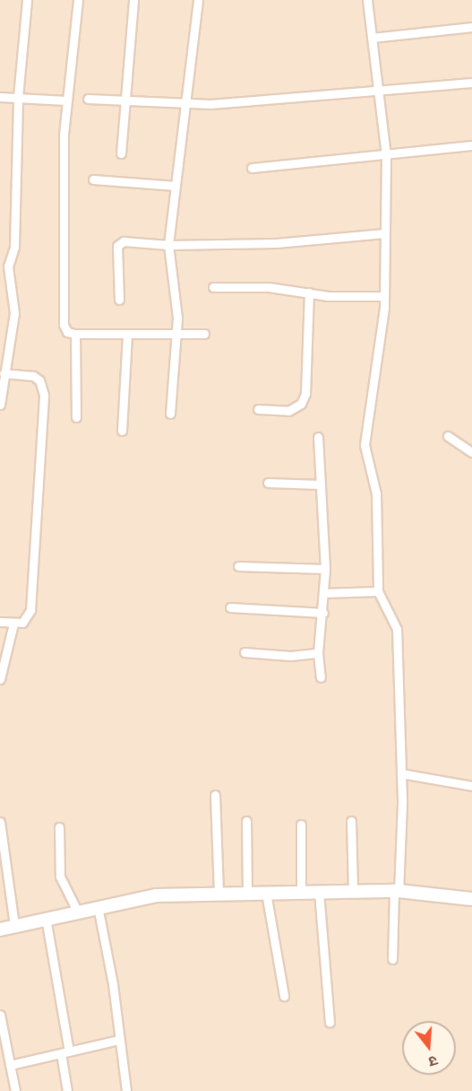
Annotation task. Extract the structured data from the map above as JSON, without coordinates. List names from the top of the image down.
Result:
{
  "north": "bottom"
}
